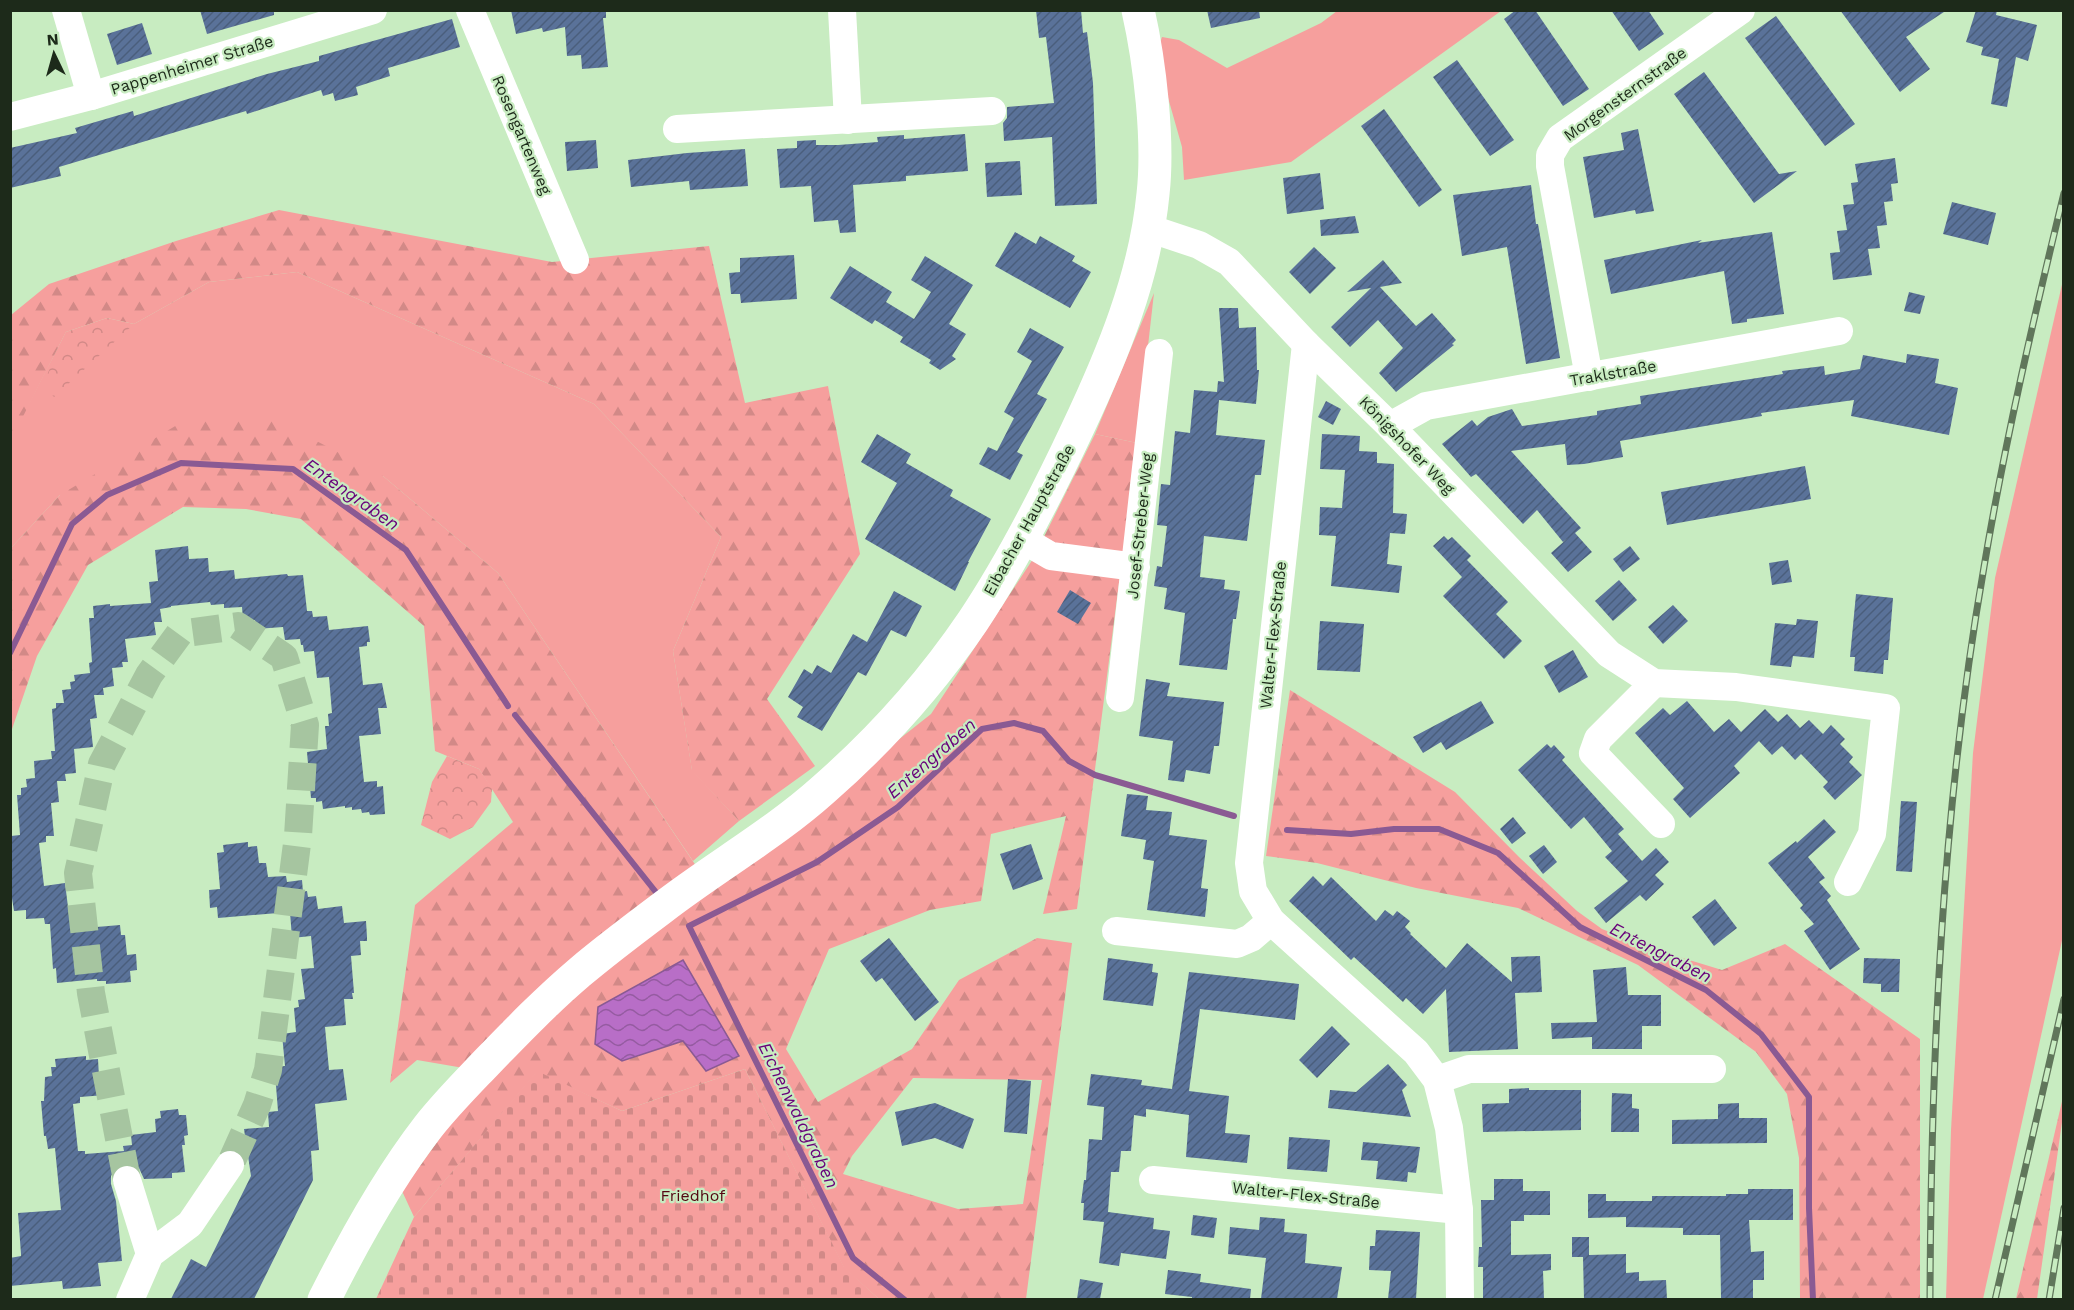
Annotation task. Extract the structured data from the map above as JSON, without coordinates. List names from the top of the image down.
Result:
{
  "streets": {
    "main road": ["Eibacher Hauptstraße"],
    "street": [
      "Pappenheimer Straße",
      "Morgensternstraße",
      "Rosengartenweg",
      "Traklstraße",
      "Königshofer Weg",
      "Josef-Streber-Weg",
      "Walter-Flex-Straße"
    ]
  },
  "crossings": [
    ["Morgensternstraße", "Traklstraße"],
    ["Traklstraße", "Königshofer Weg"],
    ["Königshofer Weg", "Eibacher Hauptstraße"],
    ["Königshofer Weg", "Walter-Flex-Straße"]
  ],
  "water": ["Entengraben", "Eichenwaldgraben"],
  "parks": ["Friedhof"],
  "north": "top"
}
